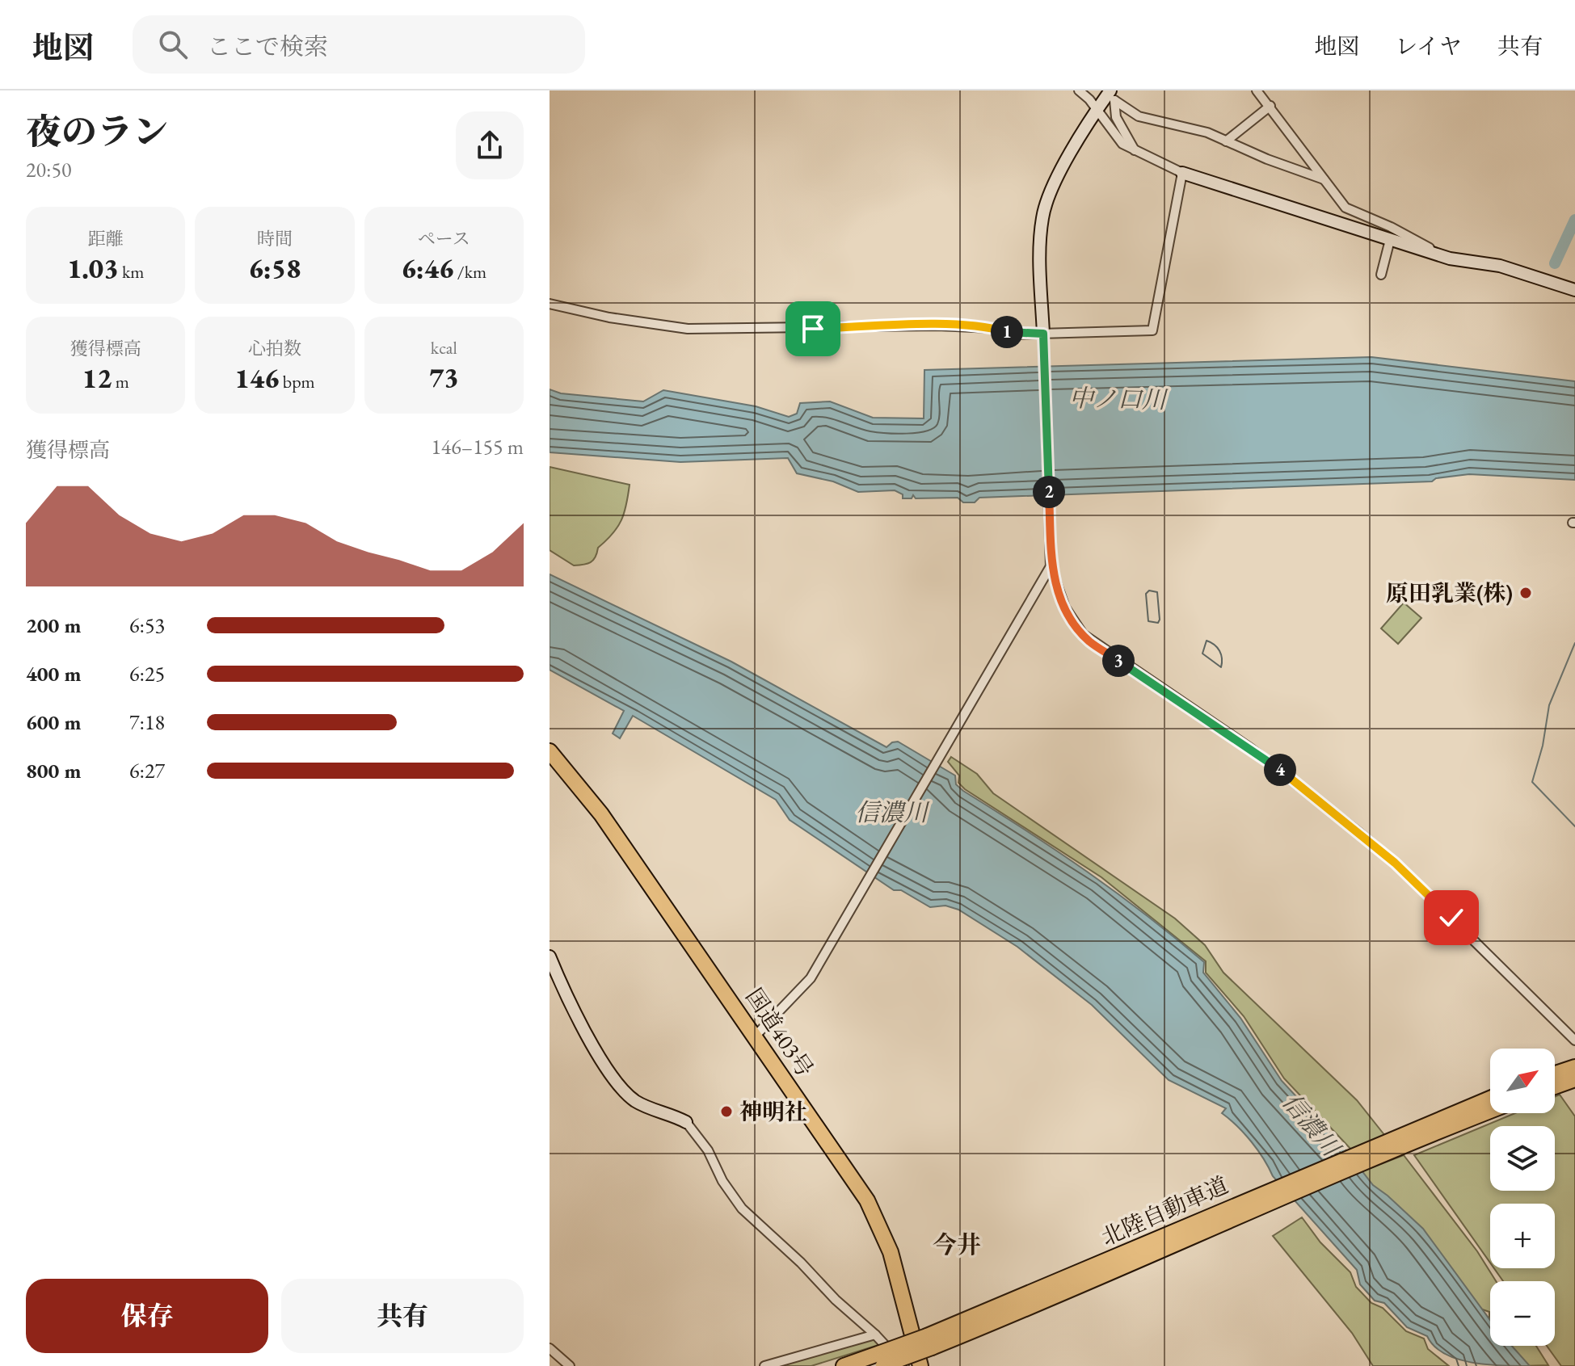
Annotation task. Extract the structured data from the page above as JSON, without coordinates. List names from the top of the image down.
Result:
{
  "streets": {
    "highway": ["国道403号", "北陸自動車道"]
  },
  "districts": ["今井"],
  "water": ["中ノ口川", "信濃川"],
  "places": ["原田乳業(株)", "神明社"],
  "north": "top right",
  "page": {
    "header": "地図",
    "search": "ここで検索",
    "nav": ["地図", "レイヤ", "共有"],
    "heading": ["夜のラン", "20:50"],
    "stats": [
      ["距離", "1.03 km"],
      ["時間", "6:58"],
      ["ペース", "6:46 /km"],
      ["獲得標高", "12 m"],
      ["心拍数", "146 bpm"],
      ["kcal", "73"]
    ],
    "pins": [
      "1",
      "2",
      "3",
      "4"
    ],
    "chart": ["獲得標高", "146–155 m"],
    "list": [
      {
        "name": "200 m",
        "note": "6:53"
      },
      {
        "name": "400 m",
        "note": "6:25"
      },
      {
        "name": "600 m",
        "note": "7:18"
      },
      {
        "name": "800 m",
        "note": "6:27"
      }
    ],
    "map_buttons": ["+", "−"],
    "buttons": ["保存", "共有"]
  }
}
